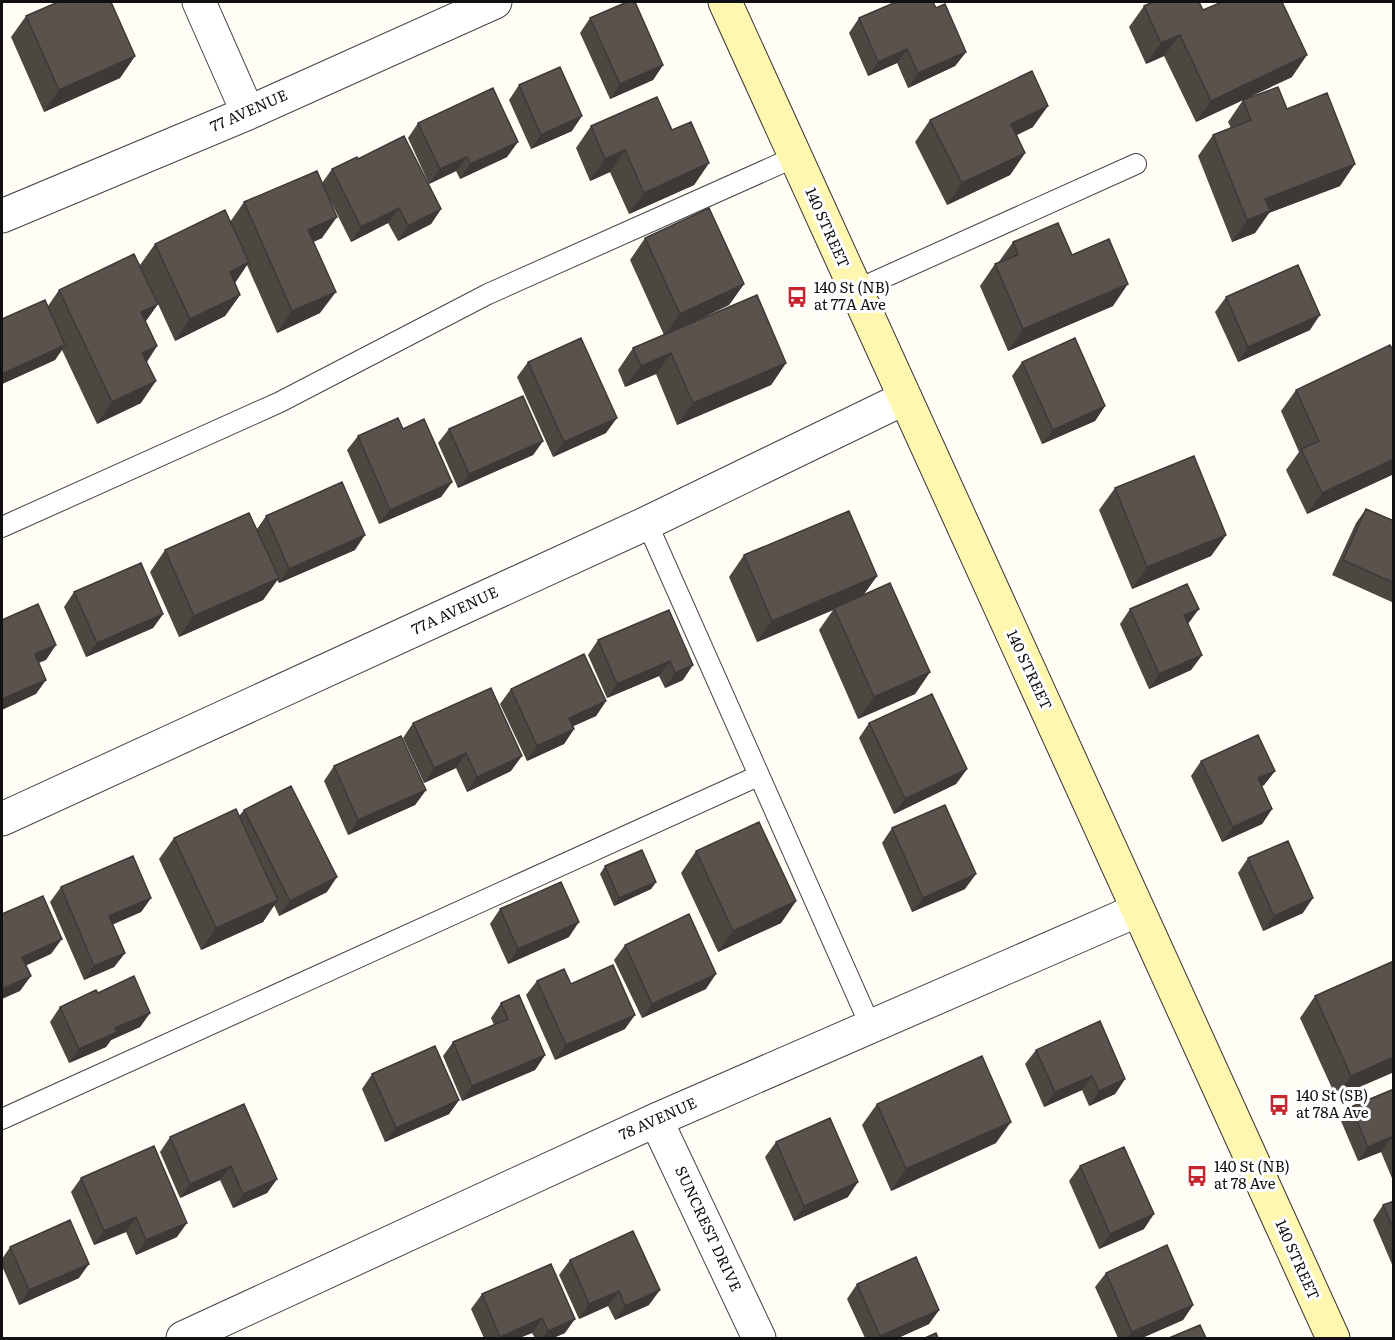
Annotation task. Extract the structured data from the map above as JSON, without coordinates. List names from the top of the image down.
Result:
{
  "streets": {
    "main road": ["140 STREET"],
    "street": [
      "77 AVENUE",
      "77A AVENUE",
      "78 AVENUE",
      "SUNCREST DRIVE"
    ]
  },
  "crossings": [
    ["140 STREET", "77A AVENUE"],
    ["140 STREET", "78 AVENUE"],
    ["78 AVENUE", "SUNCREST DRIVE"]
  ],
  "places": {
    "bus stop": ["140 St (NB) at 77A Ave", "140 St (SB) at 78A Ave", "140 St (NB) at 78 Ave"]
  }
}
